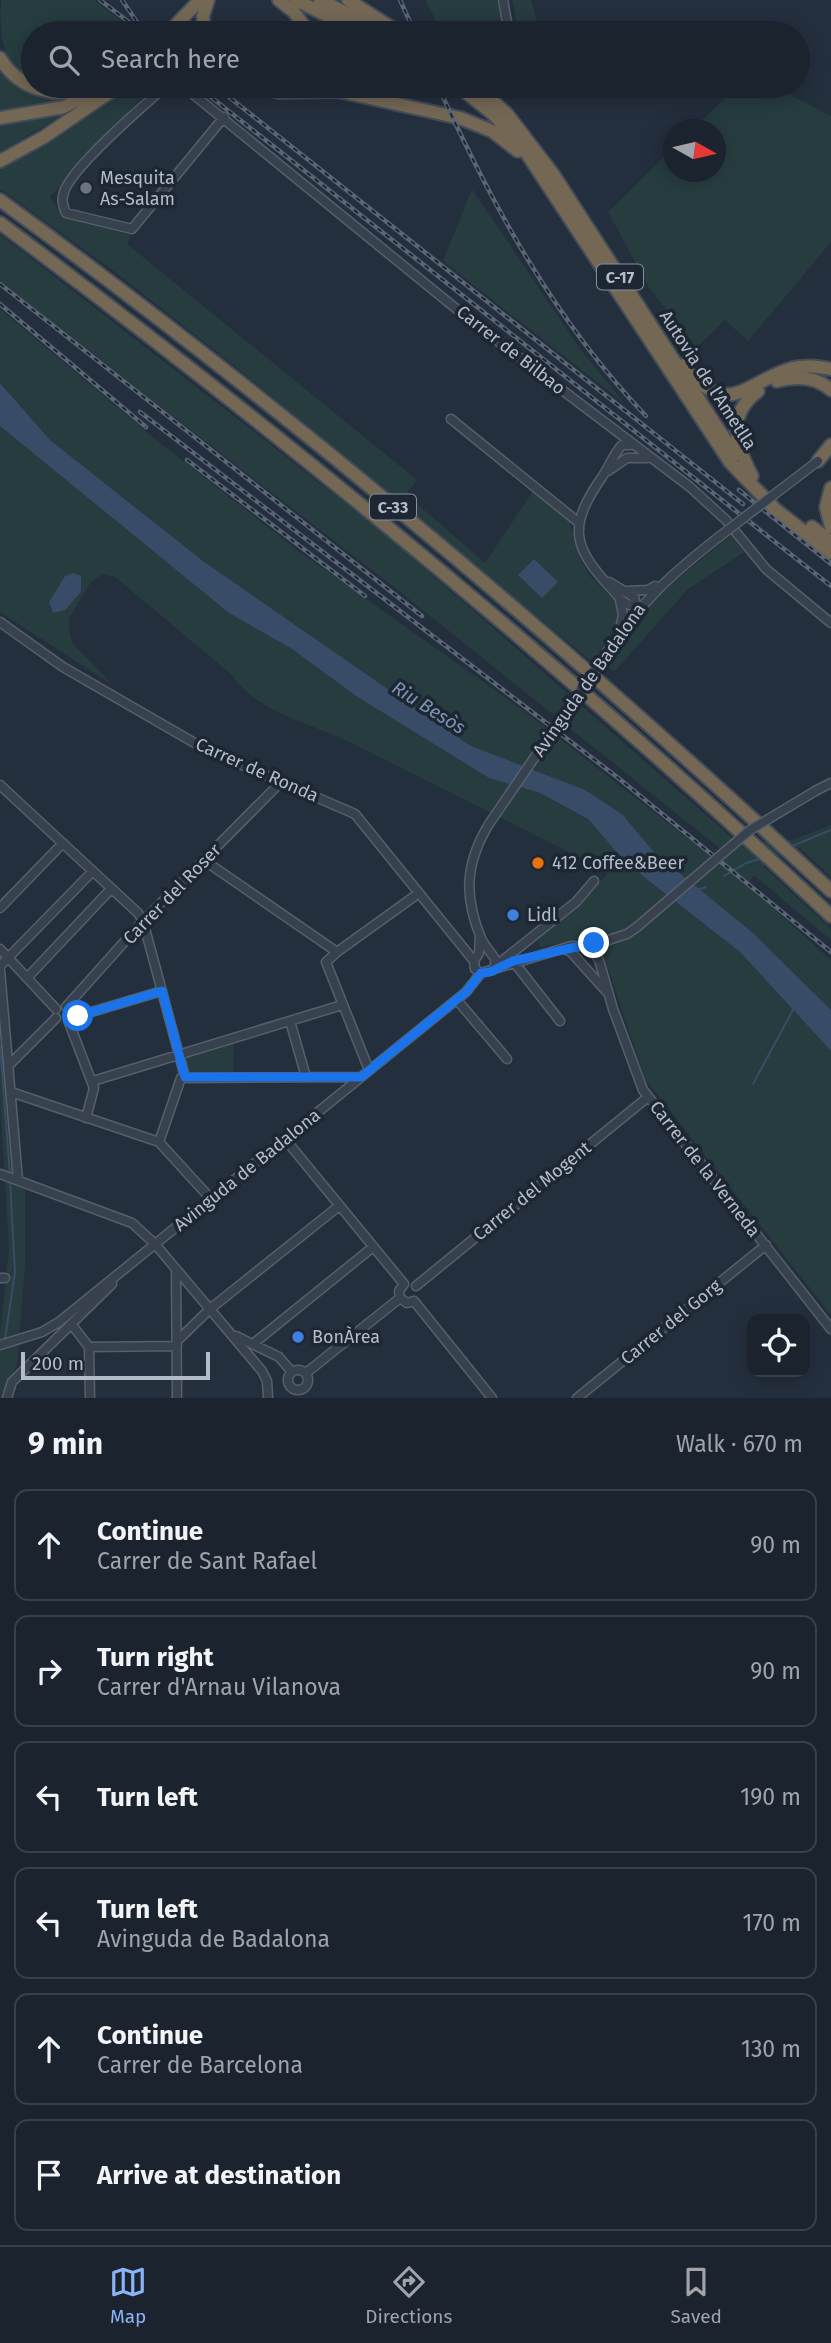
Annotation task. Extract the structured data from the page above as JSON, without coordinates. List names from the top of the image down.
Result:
{
  "streets": {
    "highway": ["C-17", "Autovia de l'Ametlla", "C-33"],
    "street": [
      "Carrer de Bilbao",
      "Avinguda de Badalona",
      "Carrer de Ronda",
      "Carrer del Roser",
      "Carrer de la Verneda",
      "Carrer del Mogent",
      "Carrer del Gorg"
    ]
  },
  "crossings": [
    ["Avinguda de Badalona", "Carrer de Ronda"],
    ["Carrer de Ronda", "Carrer del Roser"],
    ["Carrer de la Verneda", "Carrer del Mogent"],
    ["Carrer de la Verneda", "Carrer del Gorg"]
  ],
  "water": ["Riu Besòs"],
  "places": [
    "Mesquita As-Salam",
    "412 Coffee&Beer",
    "Lidl",
    "BonÀrea"
  ],
  "scale_bar": "200 m",
  "north": "right",
  "page": {
    "search": "Search here",
    "scale": "200 m",
    "heading": ["9 min", "Walk · 670 m"],
    "list": [
      ["Continue", "Carrer de Sant Rafael", "90 m"],
      ["Turn right", "Carrer d'Arnau Vilanova", "90 m"],
      ["Turn left", "190 m"],
      ["Turn left", "Avinguda de Badalona", "170 m"],
      ["Continue", "Carrer de Barcelona", "130 m"],
      "Arrive at destination"
    ],
    "nav": ["Map", "Directions", "Saved"]
  }
}
